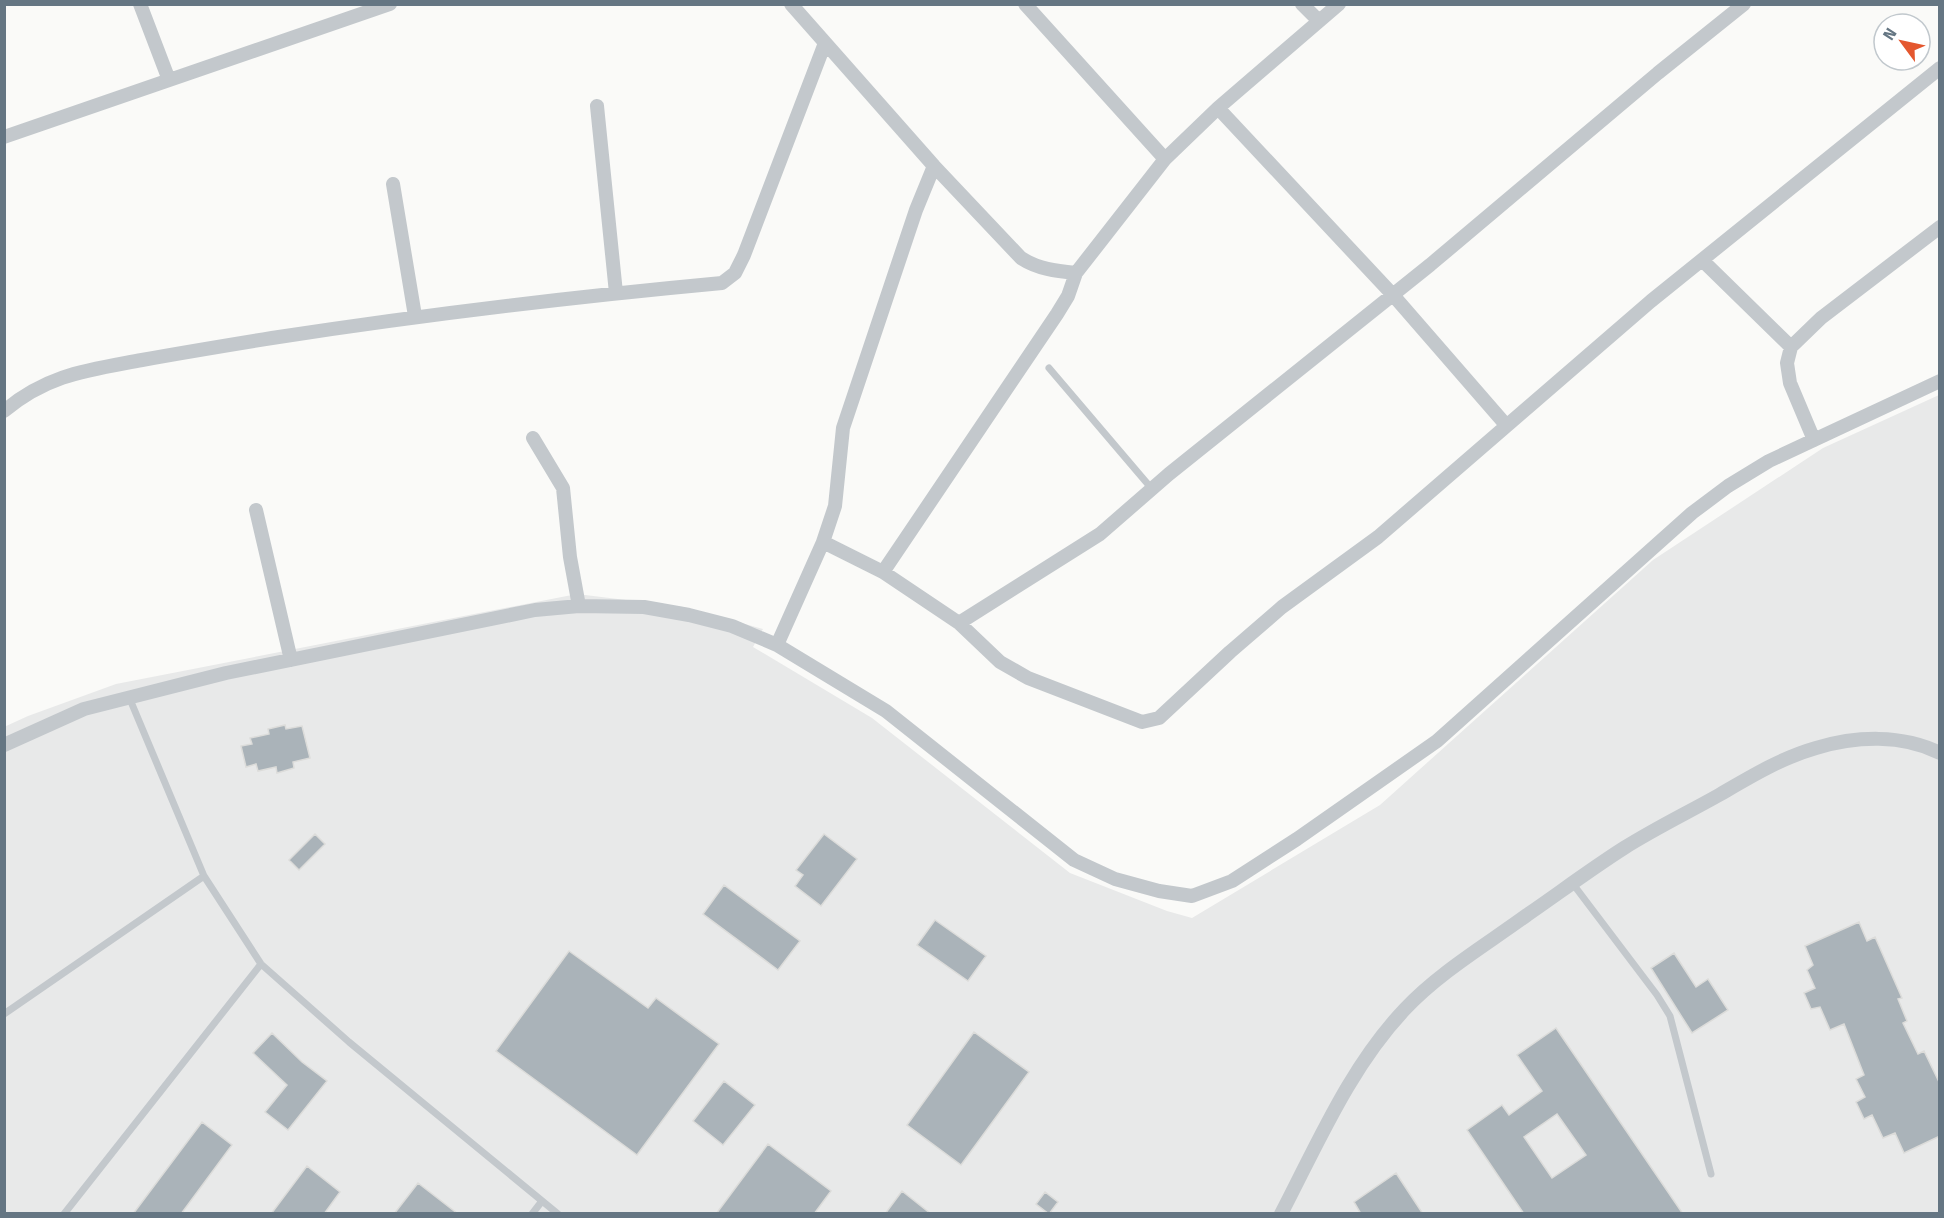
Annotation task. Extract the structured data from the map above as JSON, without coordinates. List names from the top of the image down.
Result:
{
  "north": "top left"
}
